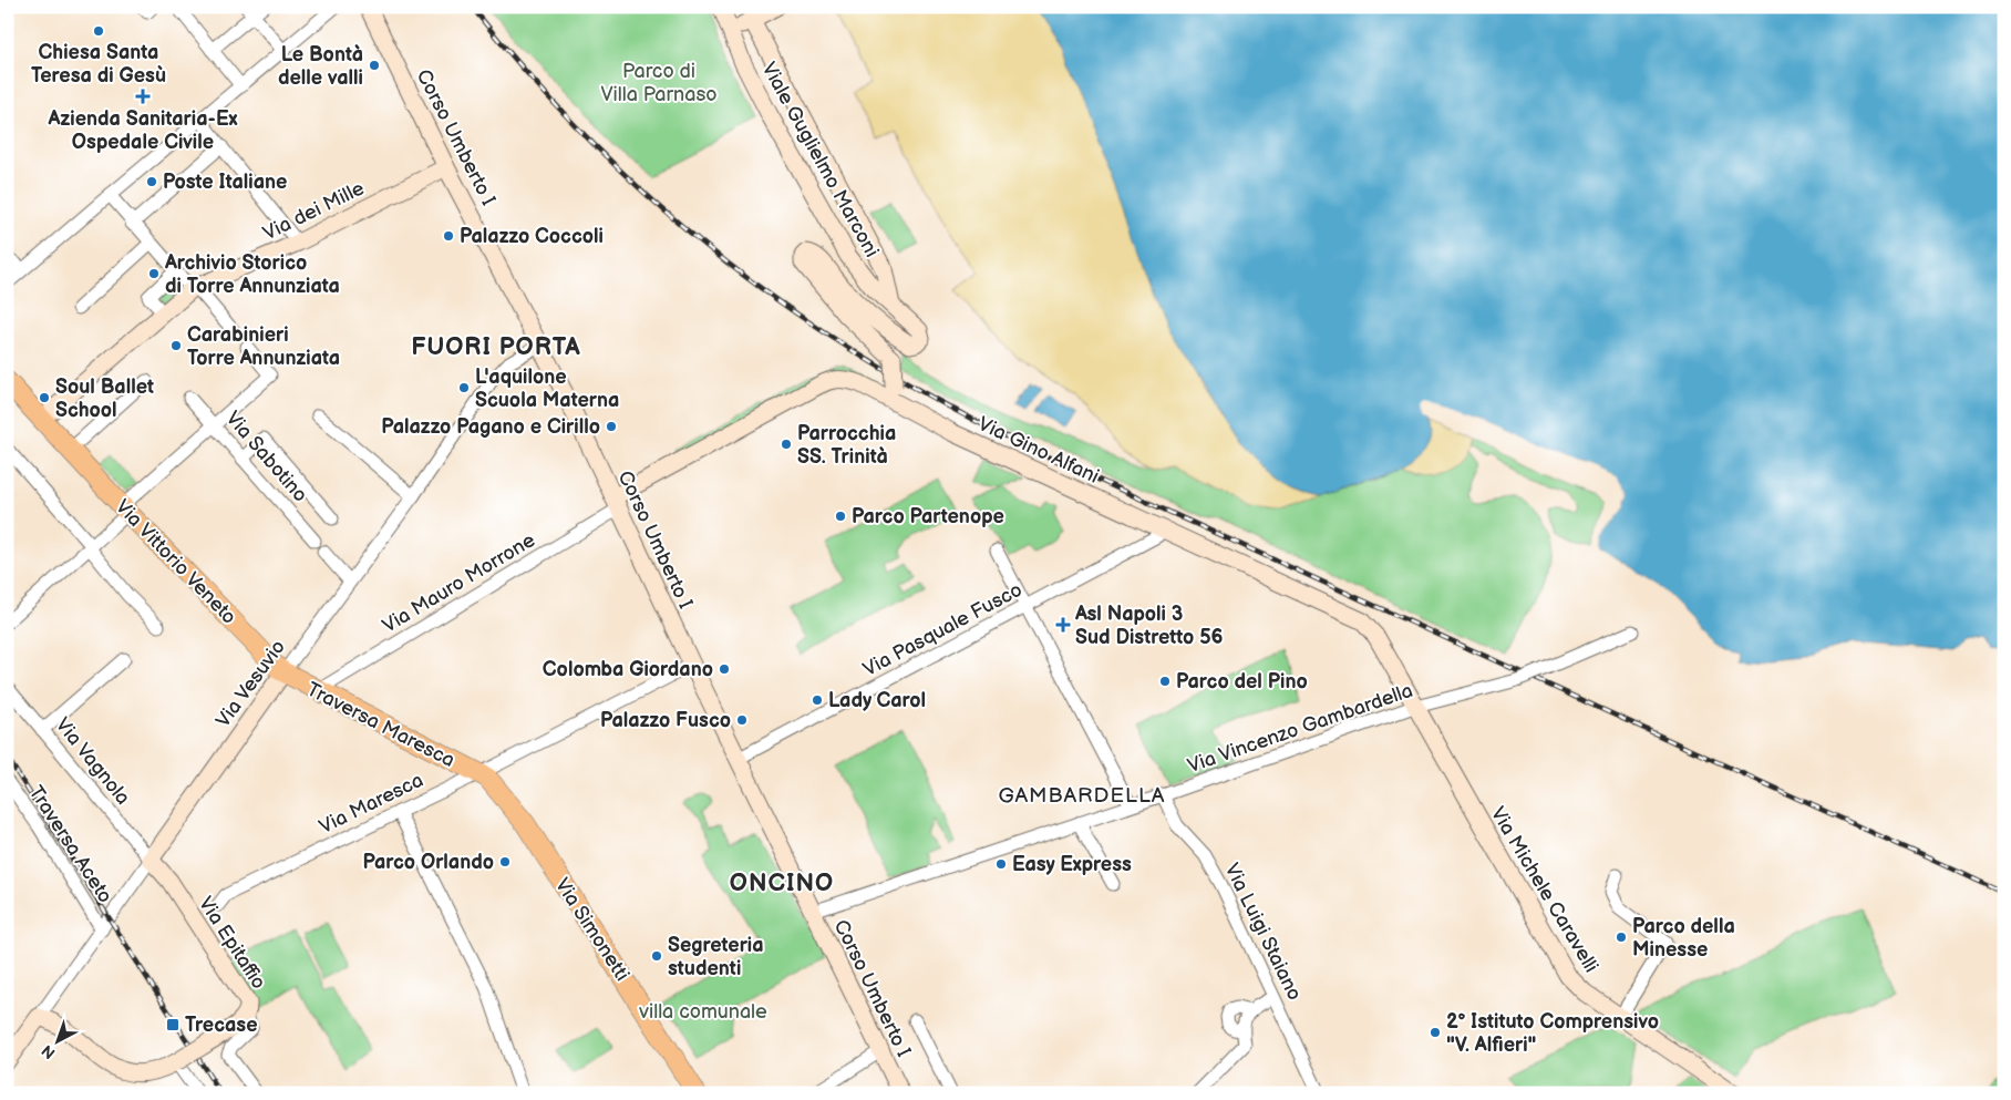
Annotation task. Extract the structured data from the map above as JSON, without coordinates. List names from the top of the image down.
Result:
{
  "streets": {
    "main road": ["Via Vittorio Veneto", "Traversa Maresca", "Via Simonetti"],
    "street": [
      "Corso Umberto I",
      "Viale Guglielmo Marconi",
      "Via dei Mille",
      "Via Gino Alfani",
      "Via Sabotino",
      "Via Mauro Morrone",
      "Via Pasquale Fusco",
      "Via Vesuvio",
      "Via Vincenzo Gambardella",
      "Via Vagnola",
      "Via Maresca",
      "Traversa Aceto",
      "Via Michele Caravelli",
      "Via Luigi Staiano",
      "Via Epitaffio"
    ]
  },
  "crossings": [
    ["Corso Umberto I", "Via dei Mille"],
    ["Corso Umberto I", "Via Gino Alfani"],
    ["Corso Umberto I", "Via Mauro Morrone"],
    ["Corso Umberto I", "Via Pasquale Fusco"],
    ["Corso Umberto I", "Via Vesuvio"],
    ["Corso Umberto I", "Via Vincenzo Gambardella"],
    ["Corso Umberto I", "Via Maresca"],
    ["Via dei Mille", "Via Vittorio Veneto"],
    ["Via Gino Alfani", "Via Mauro Morrone"],
    ["Via Gino Alfani", "Via Pasquale Fusco"],
    ["Via Gino Alfani", "Via Vincenzo Gambardella"],
    ["Via Gino Alfani", "Via Michele Caravelli"],
    ["Via Vittorio Veneto", "Via Vesuvio"],
    ["Via Vittorio Veneto", "Traversa Maresca"],
    ["Via Mauro Morrone", "Traversa Maresca"],
    ["Via Vesuvio", "Traversa Maresca"],
    ["Via Vesuvio", "Via Vagnola"],
    ["Via Vesuvio", "Traversa Aceto"],
    ["Via Vesuvio", "Via Epitaffio"],
    ["Traversa Maresca", "Via Maresca"],
    ["Traversa Maresca", "Via Simonetti"],
    ["Via Vincenzo Gambardella", "Via Michele Caravelli"],
    ["Via Vincenzo Gambardella", "Via Luigi Staiano"],
    ["Via Vagnola", "Via Epitaffio"],
    ["Via Maresca", "Via Simonetti"]
  ],
  "districts": ["FUORI PORTA", "GAMBARDELLA", "ONCINO"],
  "parks": ["Parco di Villa Parnaso", "villa comunale"],
  "places": {
    "other": [
      "Chiesa Santa Teresa di Gesù",
      "Le Bontà delle valli",
      "Poste Italiane",
      "Palazzo Coccoli",
      "Archivio Storico di Torre Annunziata",
      "Carabinieri Torre Annunziata",
      "L'aquilone Scuola Materna",
      "Soul Ballet School",
      "Palazzo Pagano e Cirillo",
      "Parrocchia SS. Trinità",
      "Parco Partenope",
      "Colomba Giordano",
      "Parco del Pino",
      "Lady Carol",
      "Palazzo Fusco",
      "Parco Orlando",
      "Easy Express",
      "Parco della Minesse",
      "Segreteria studenti",
      "2° Istituto Comprensivo \"V. Alfieri\""
    ],
    "health": ["Azienda Sanitaria-Ex Ospedale Civile", "Asl Napoli 3 Sud Distretto 56"],
    "transit": ["Trecase"]
  },
  "north": "bottom left"
}
